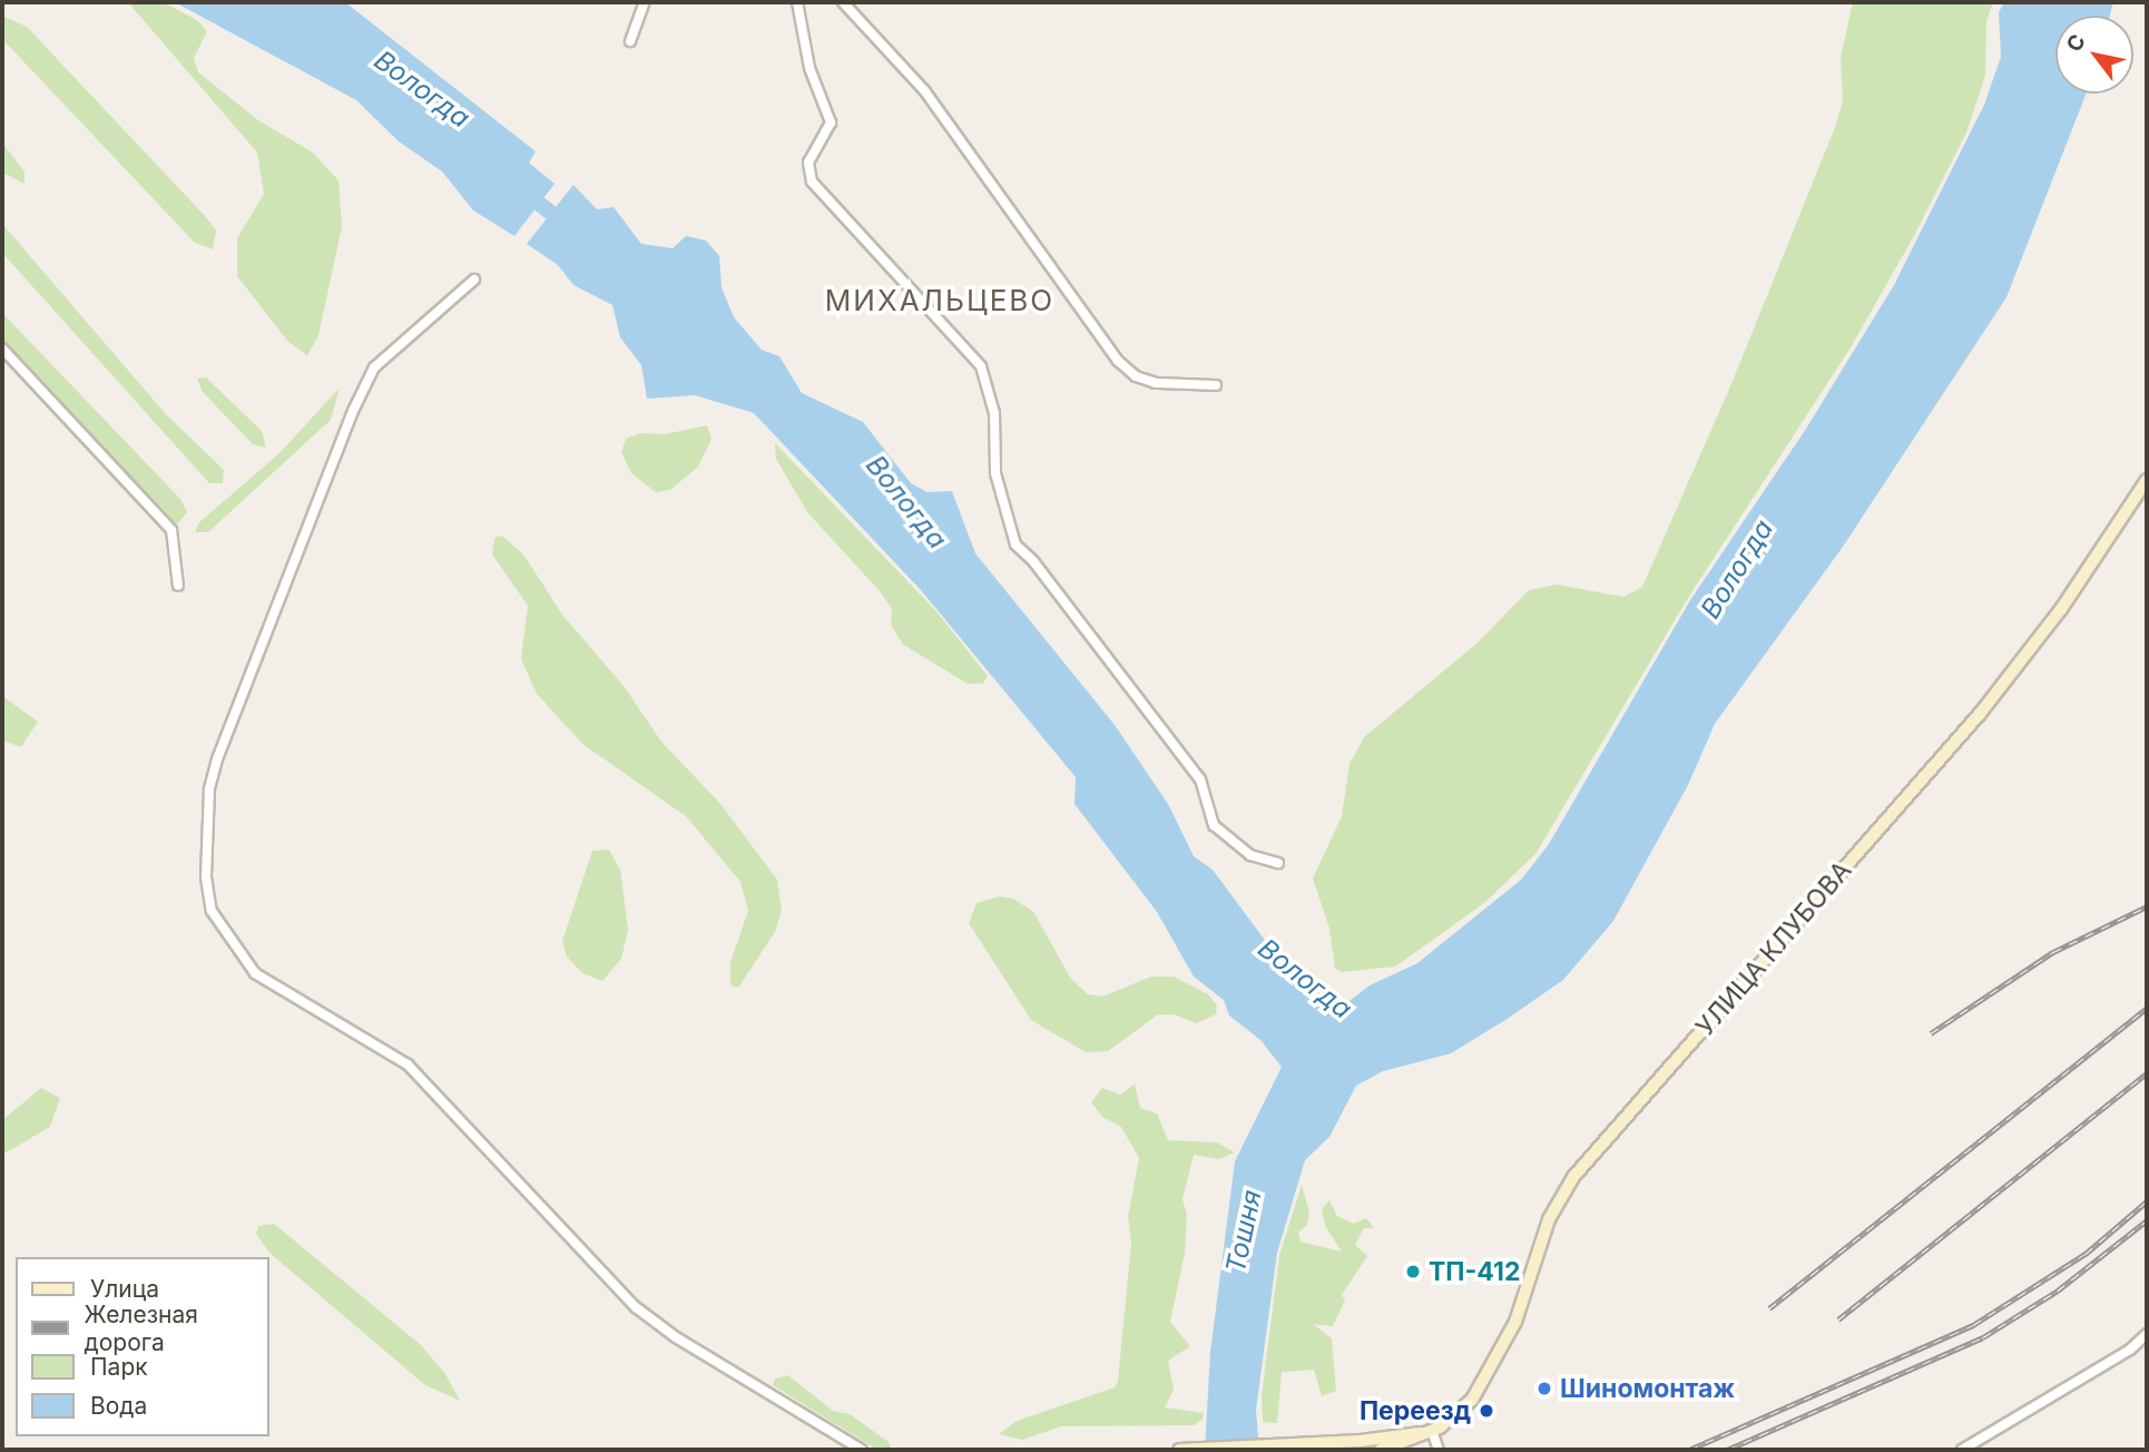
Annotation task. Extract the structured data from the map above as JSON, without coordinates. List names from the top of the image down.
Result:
{
  "streets": {
    "main road": ["УЛИЦА КЛУБОВА"]
  },
  "districts": ["МИХАЛЬЦЕВО"],
  "water": ["Вологда", "Тошня"],
  "places": ["ТП-412", "Шиномонтаж", "Переезд"],
  "legend": [
    "Улица",
    "Железная дорога",
    "Парк",
    "Вода"
  ],
  "north": "top left"
}
